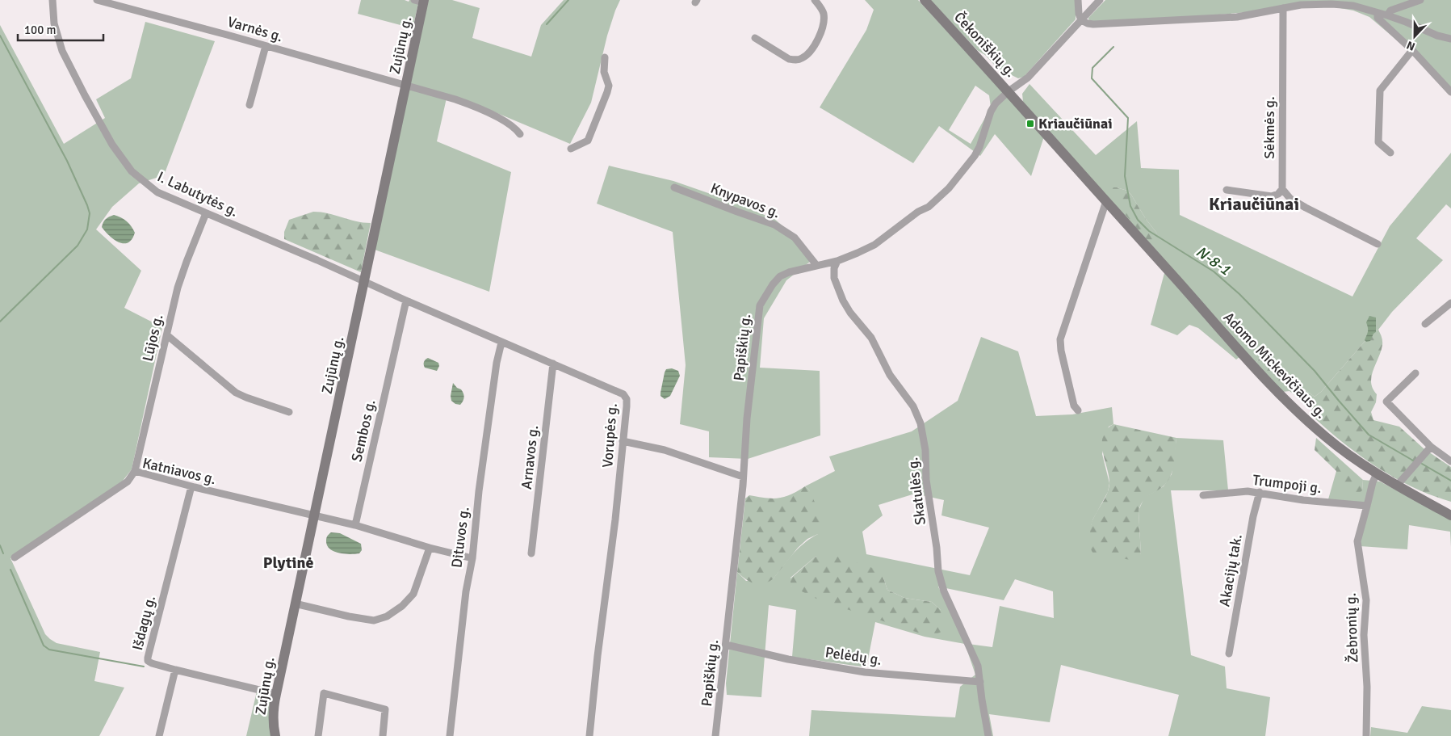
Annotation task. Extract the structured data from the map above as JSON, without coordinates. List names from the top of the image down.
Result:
{
  "streets": {
    "main road": ["Čekoniškių g.", "Zujūnų g.", "Adomo Mickevičiaus g."],
    "street": [
      "Varnės g.",
      "Sėkmės g.",
      "I. Labutytės g.",
      "Knypavos g.",
      "Lūjos g.",
      "Papiškių g.",
      "Sembos g.",
      "Vorupės g.",
      "Arnavos g.",
      "Katniavos g.",
      "Trumpoji g.",
      "Skatulės g.",
      "Dituvos g.",
      "Akacijų tak.",
      "Išdagų g.",
      "Žebronių g.",
      "Pelėdų g."
    ]
  },
  "crossings": [
    ["Varnės g.", "Zujūnų g."],
    ["Čekoniškių g.", "Papiškių g."],
    ["Čekoniškių g.", "Adomo Mickevičiaus g."],
    ["Zujūnų g.", "I. Labutytės g."],
    ["Zujūnų g.", "Vorupės g."],
    ["Zujūnų g.", "Katniavos g."],
    ["Zujūnų g.", "Išdagų g."],
    ["I. Labutytės g.", "Lūjos g."],
    ["I. Labutytės g.", "Vorupės g."],
    ["Knypavos g.", "Papiškių g."],
    ["Lūjos g.", "Katniavos g."],
    ["Papiškių g.", "Adomo Mickevičiaus g."],
    ["Papiškių g.", "Skatulės g."],
    ["Papiškių g.", "Pelėdų g."],
    ["Adomo Mickevičiaus g.", "Žebronių g."],
    ["Sembos g.", "Vorupės g."],
    ["Vorupės g.", "Arnavos g."],
    ["Vorupės g.", "Dituvos g."],
    ["Katniavos g.", "Išdagų g."],
    ["Trumpoji g.", "Akacijų tak."],
    ["Trumpoji g.", "Žebronių g."],
    ["Skatulės g.", "Pelėdų g."]
  ],
  "districts": ["Kriaučiūnai", "Plytinė"],
  "water": ["N-8-1"],
  "places": {
    "transit": ["Kriaučiūnai"]
  },
  "scale_bar": "100 m",
  "north": "bottom"
}
